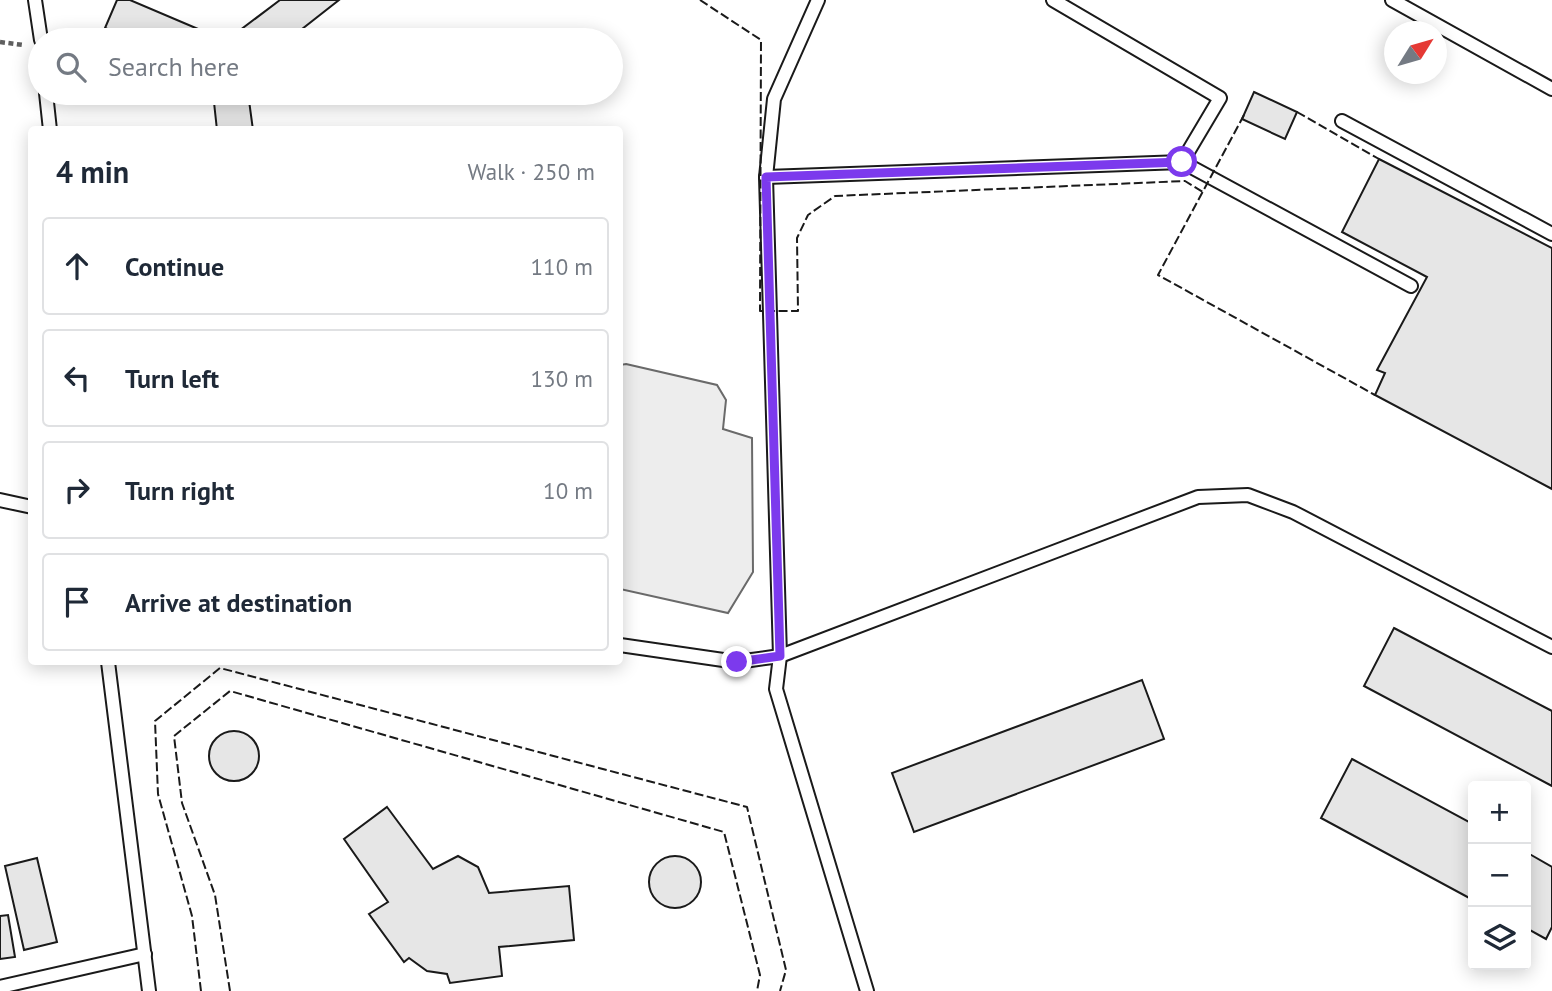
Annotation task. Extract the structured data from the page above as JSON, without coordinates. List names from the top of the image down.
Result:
{
  "north": "top right",
  "page": {
    "search": "Search here",
    "heading": ["4 min", "Walk · 250 m"],
    "list": [
      ["Continue", "110 m"],
      ["Turn left", "130 m"],
      ["Turn right", "10 m"],
      "Arrive at destination"
    ],
    "map_buttons": ["+", "−"]
  }
}
